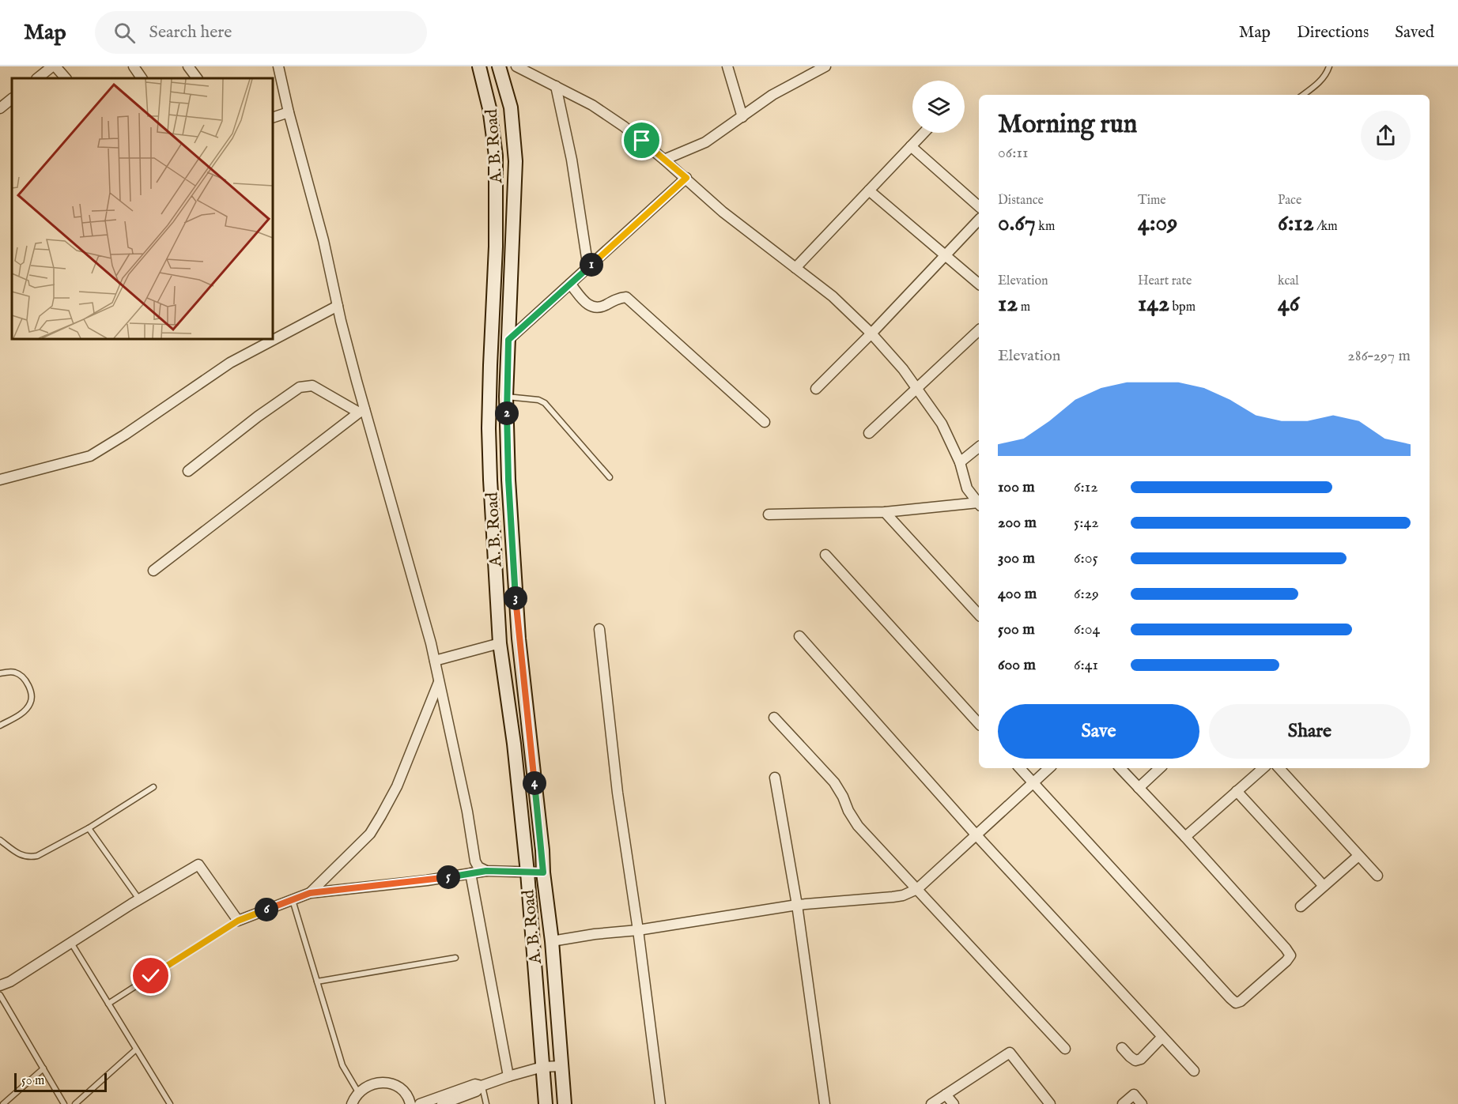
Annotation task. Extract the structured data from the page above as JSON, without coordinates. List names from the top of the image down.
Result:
{
  "streets": {
    "main road": ["A. B. Road"]
  },
  "scale_bar": "50 m",
  "page": {
    "header": "Map",
    "search": "Search here",
    "nav": ["Map", "Directions", "Saved"],
    "heading": ["Morning run", "06:11"],
    "stats": [
      ["Distance", "0.67 km"],
      ["Time", "4:09"],
      ["Pace", "6:12 /km"],
      ["Elevation", "12 m"],
      ["Heart rate", "142 bpm"],
      ["kcal", "46"]
    ],
    "pins": [
      "1",
      "2",
      "3",
      "4",
      "5",
      "6"
    ],
    "chart": ["Elevation", "286–297 m"],
    "list": [
      {
        "name": "100 m",
        "note": "6:12"
      },
      {
        "name": "200 m",
        "note": "5:42"
      },
      {
        "name": "300 m",
        "note": "6:05"
      },
      {
        "name": "400 m",
        "note": "6:29"
      },
      {
        "name": "500 m",
        "note": "6:04"
      },
      {
        "name": "600 m",
        "note": "6:41"
      }
    ],
    "buttons": ["Save", "Share"],
    "scale": "50 m"
  }
}
